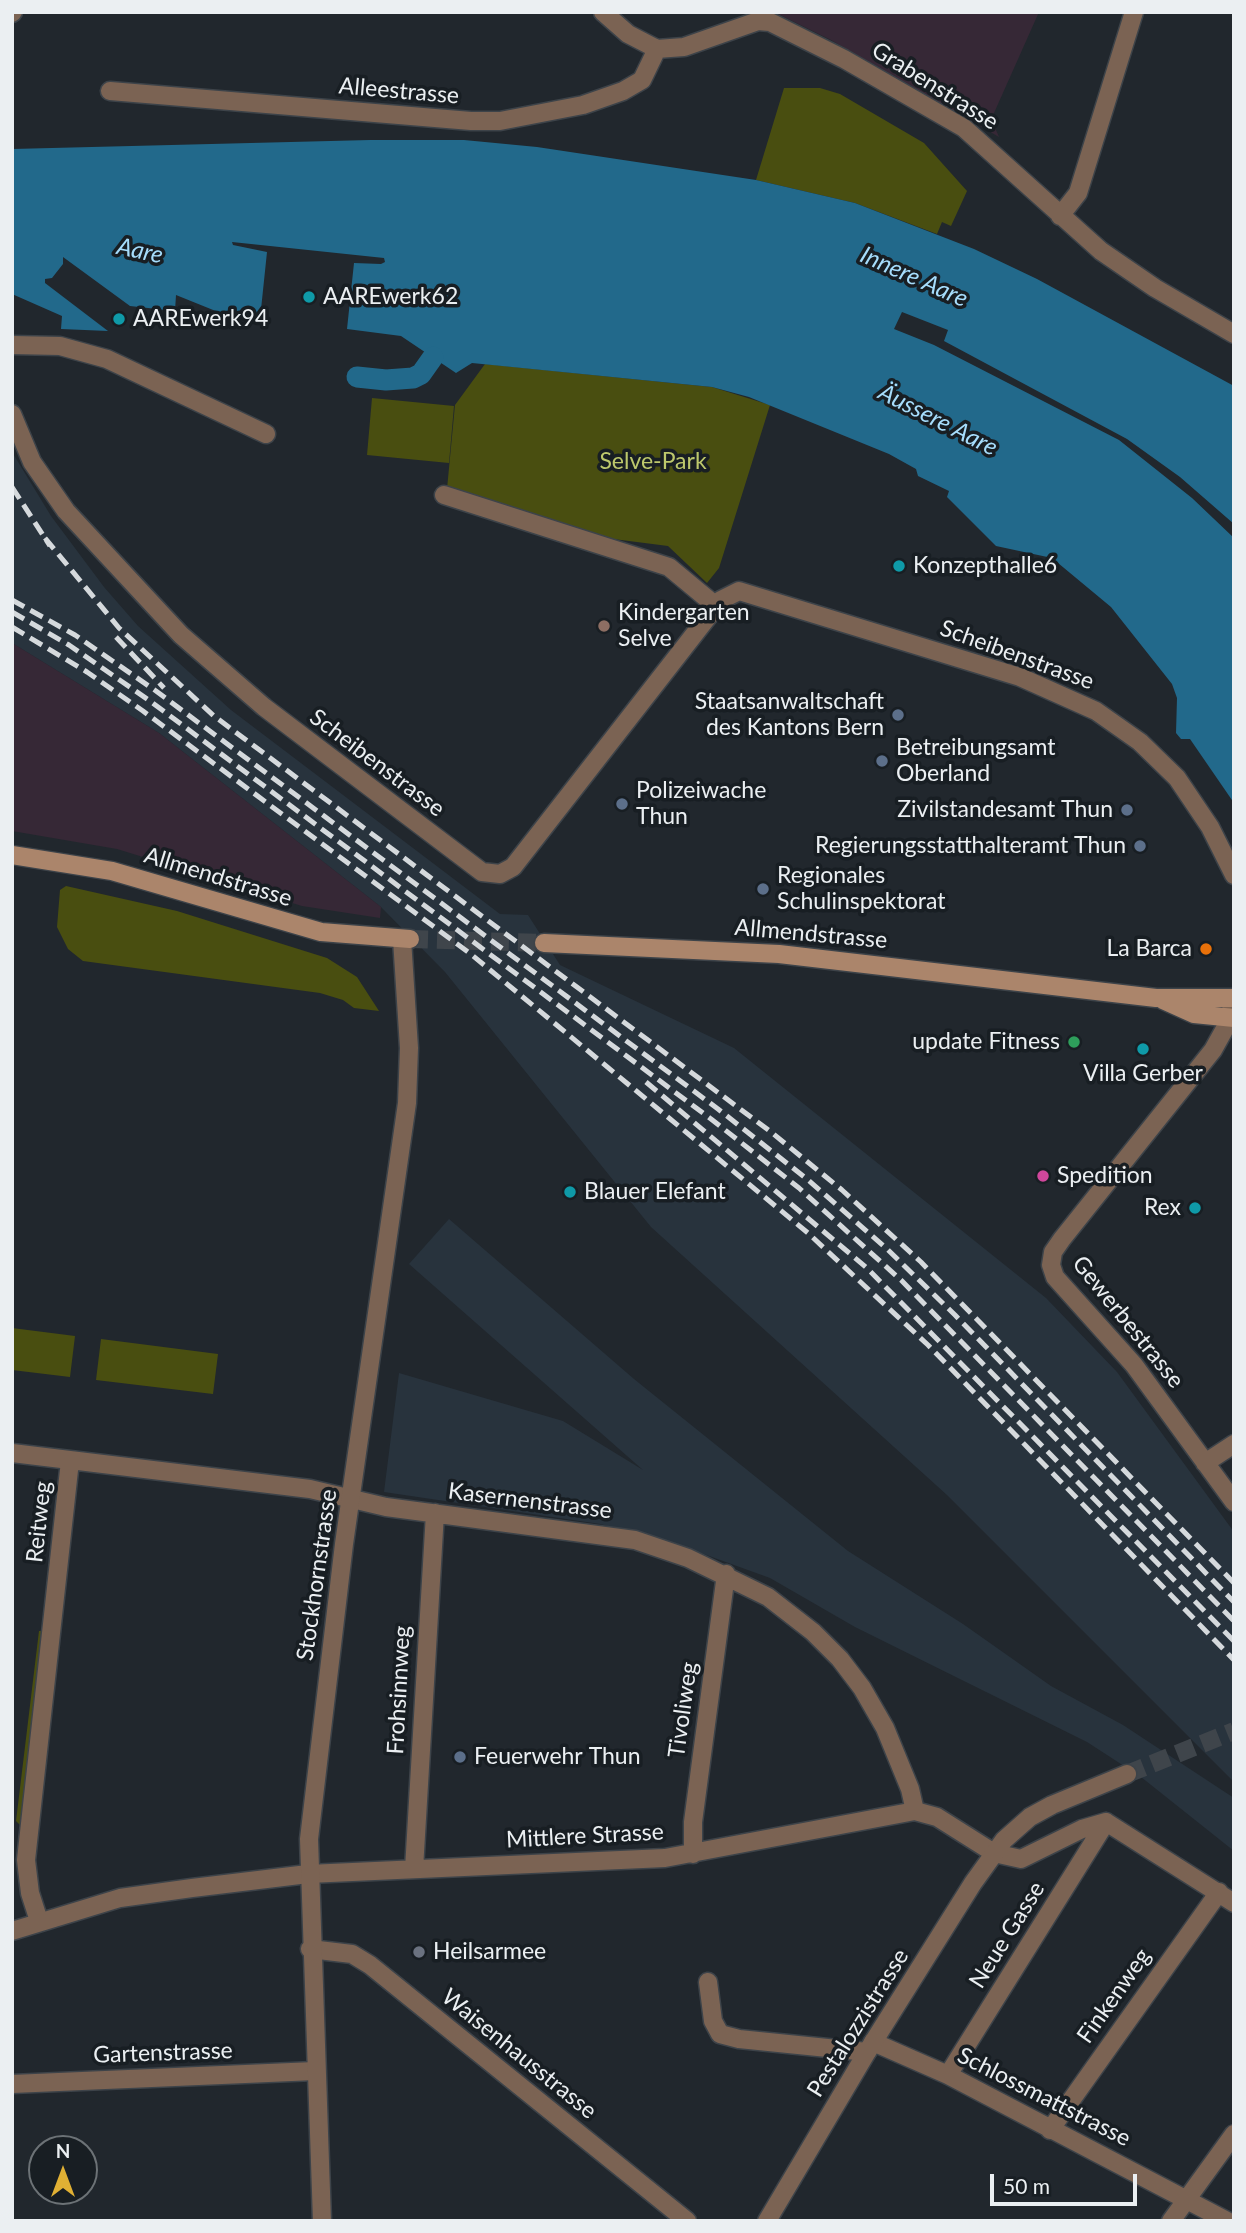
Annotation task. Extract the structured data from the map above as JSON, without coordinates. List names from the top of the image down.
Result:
{
  "streets": {
    "main road": ["Allmendstrasse"],
    "street": [
      "Grabenstrasse",
      "Alleestrasse",
      "Scheibenstrasse",
      "Gewerbestrasse",
      "Kasernenstrasse",
      "Reitweg",
      "Stockhornstrasse",
      "Frohsinnweg",
      "Tivoliweg",
      "Mittlere Strasse",
      "Neue Gasse",
      "Finkenweg",
      "Pestalozzistrasse",
      "Gartenstrasse",
      "Waisenhausstrasse",
      "Schlossmattstrasse"
    ]
  },
  "crossings": [
    ["Grabenstrasse", "Alleestrasse"],
    ["Allmendstrasse", "Gewerbestrasse"],
    ["Allmendstrasse", "Stockhornstrasse"],
    ["Kasernenstrasse", "Reitweg"],
    ["Kasernenstrasse", "Stockhornstrasse"],
    ["Kasernenstrasse", "Frohsinnweg"],
    ["Kasernenstrasse", "Tivoliweg"],
    ["Kasernenstrasse", "Mittlere Strasse"],
    ["Reitweg", "Mittlere Strasse"],
    ["Stockhornstrasse", "Mittlere Strasse"],
    ["Stockhornstrasse", "Gartenstrasse"],
    ["Stockhornstrasse", "Waisenhausstrasse"],
    ["Frohsinnweg", "Mittlere Strasse"],
    ["Tivoliweg", "Mittlere Strasse"],
    ["Neue Gasse", "Schlossmattstrasse"],
    ["Finkenweg", "Schlossmattstrasse"],
    ["Pestalozzistrasse", "Schlossmattstrasse"]
  ],
  "water": ["Aare", "Innere Aare", "Äussere Aare"],
  "parks": ["Selve-Park"],
  "places": [
    "AAREwerk62",
    "AAREwerk94",
    "Konzepthalle6",
    "Kindergarten Selve",
    "Staatsanwaltschaft des Kantons Bern",
    "Betreibungsamt Oberland",
    "Polizeiwache Thun",
    "Zivilstandesamt Thun",
    "Regierungsstatthalteramt Thun",
    "Regionales Schulinspektorat",
    "La Barca",
    "update Fitness",
    "Villa Gerber",
    "Spedition",
    "Blauer Elefant",
    "Rex",
    "Feuerwehr Thun",
    "Heilsarmee"
  ],
  "scale_bar": "50 m",
  "north": "top"
}
